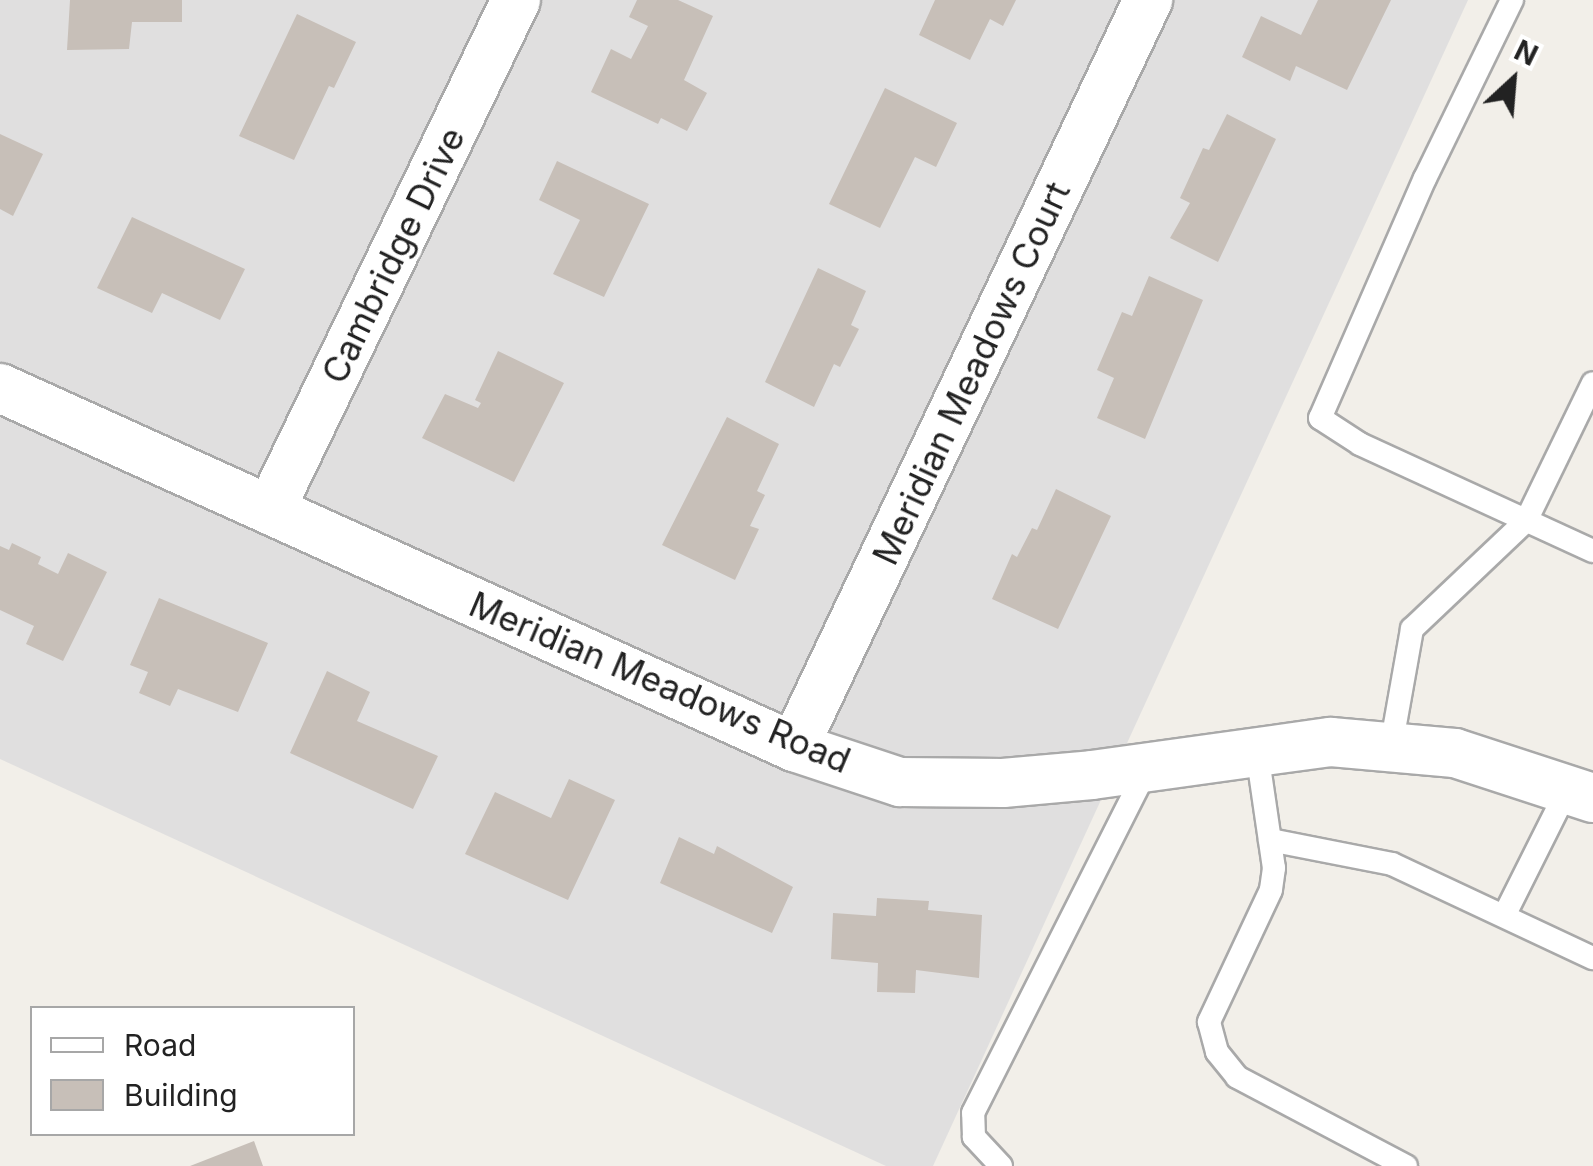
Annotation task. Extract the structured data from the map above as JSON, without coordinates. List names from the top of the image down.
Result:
{
  "streets": {
    "street": ["Cambridge Drive", "Meridian Meadows Court", "Meridian Meadows Road"]
  },
  "crossings": [
    ["Cambridge Drive", "Meridian Meadows Road"],
    ["Meridian Meadows Court", "Meridian Meadows Road"]
  ],
  "legend": ["Road", "Building"],
  "north": "top right"
}
